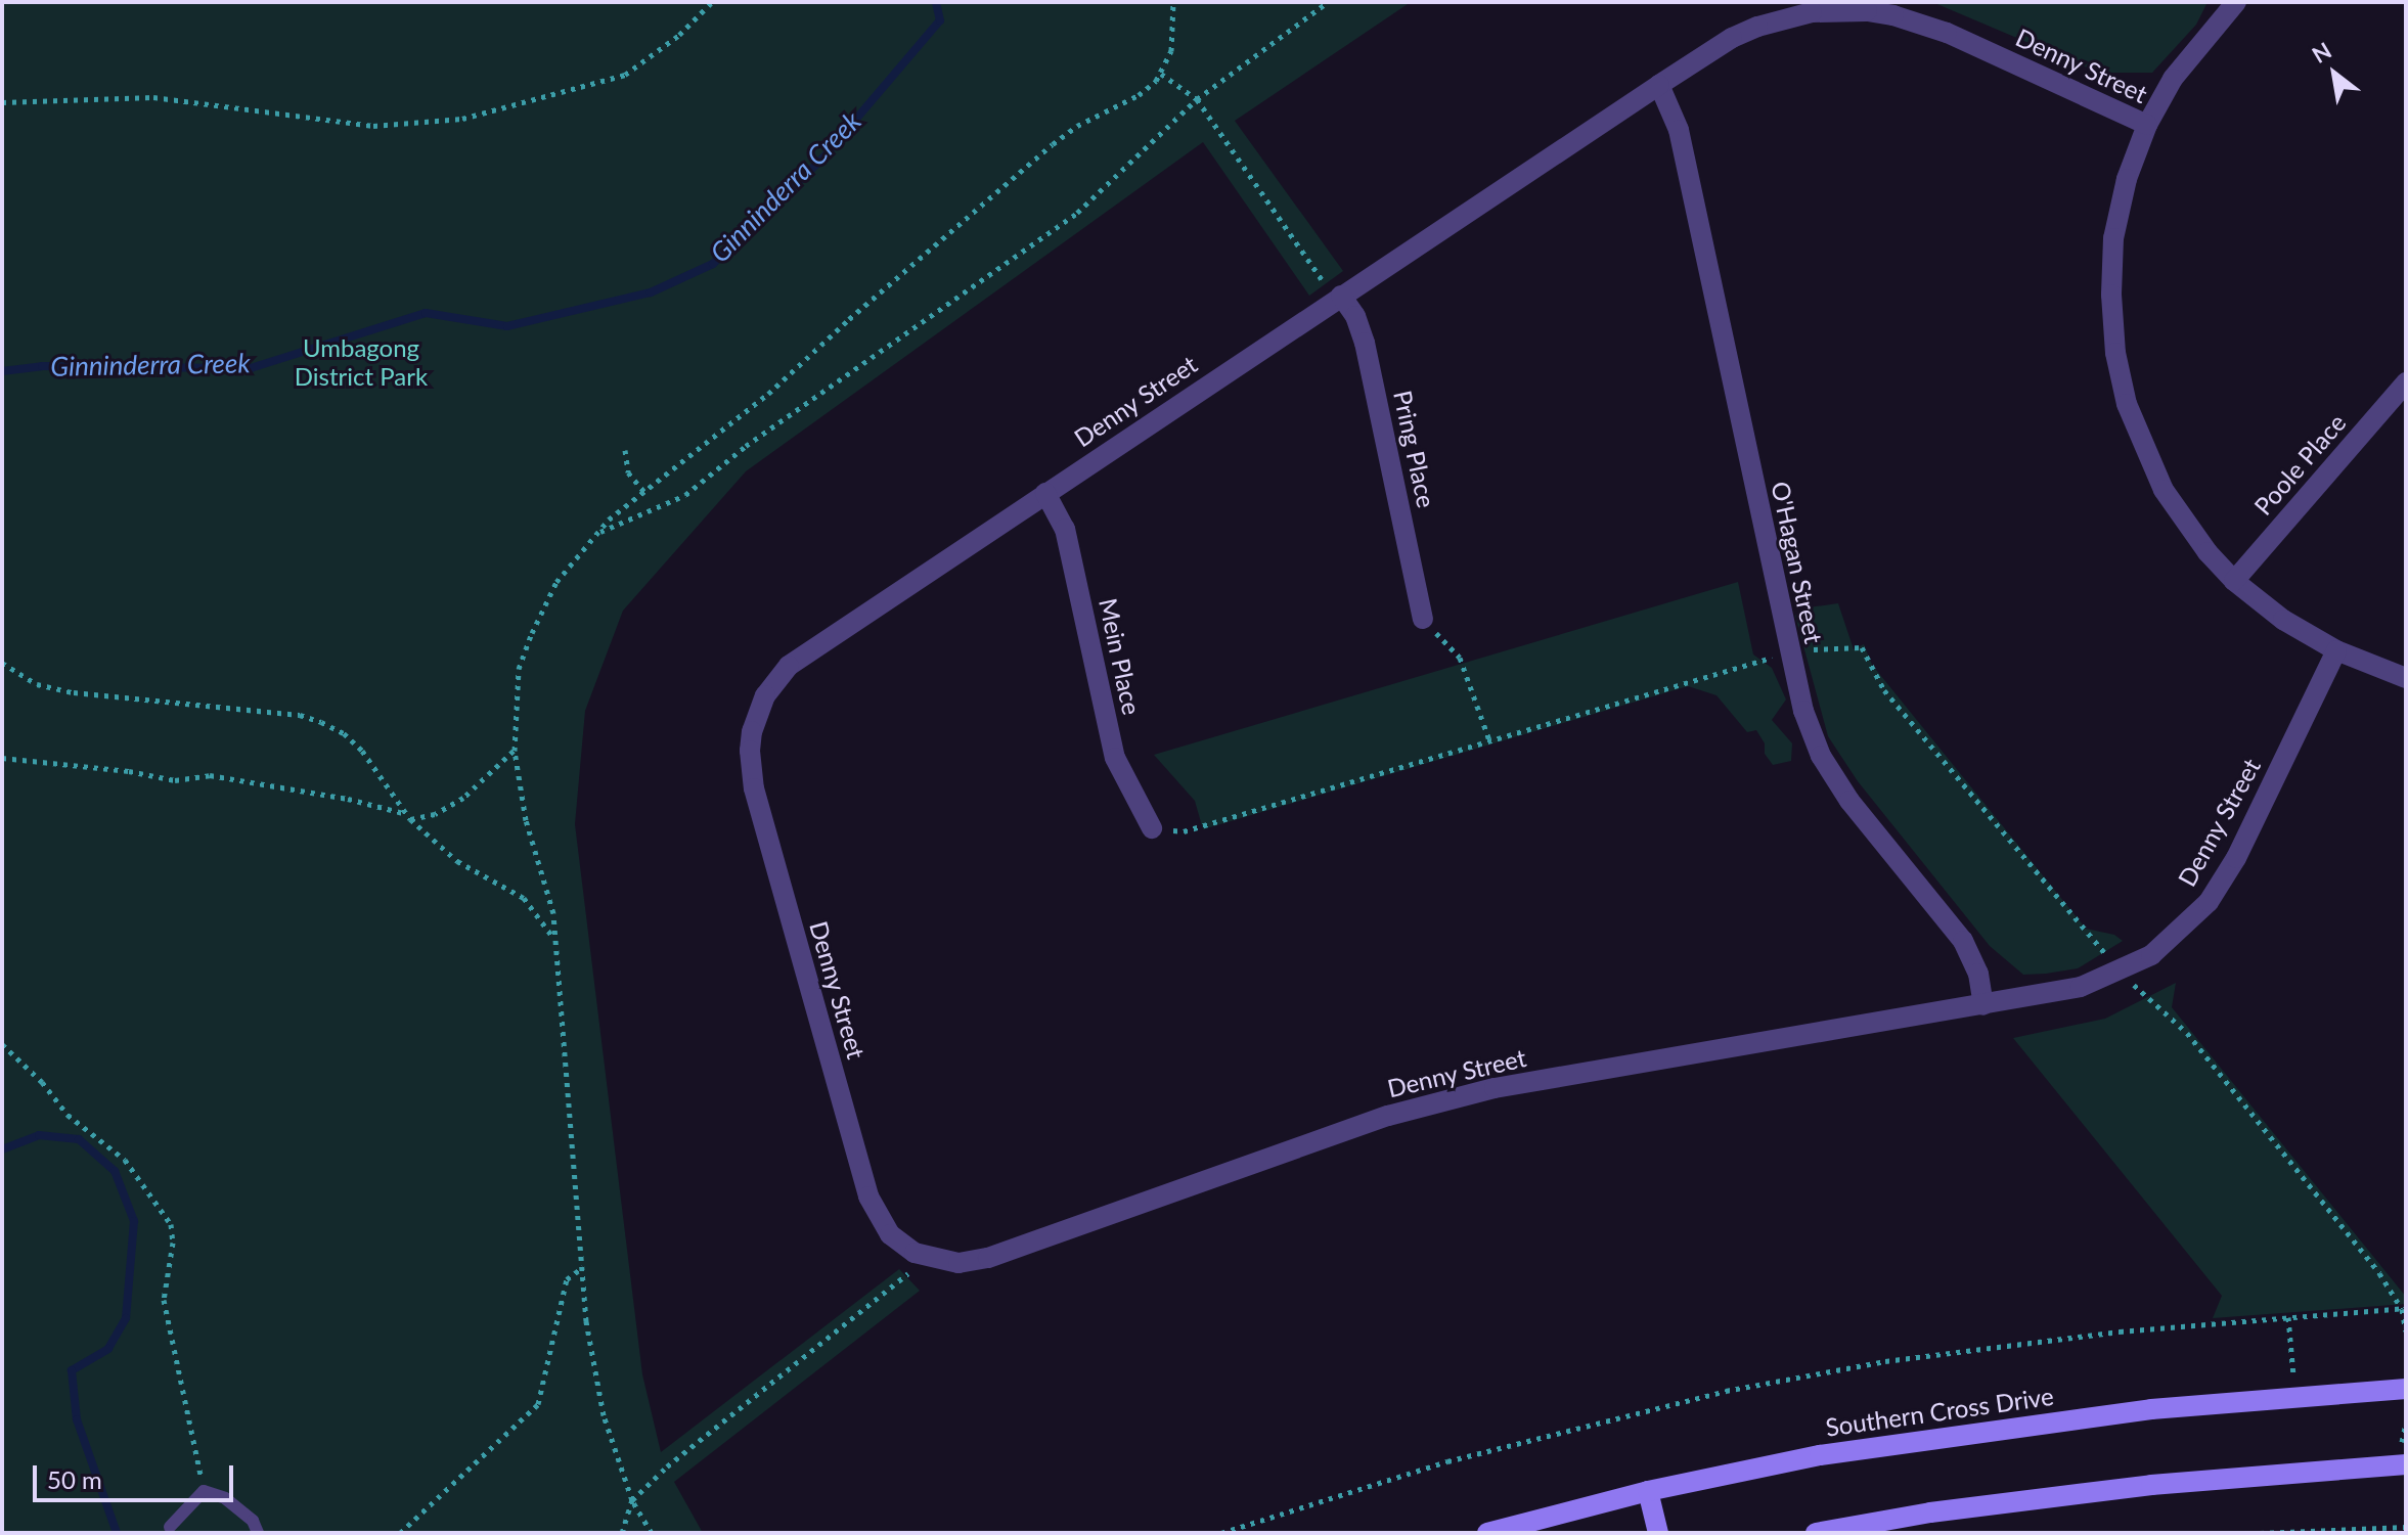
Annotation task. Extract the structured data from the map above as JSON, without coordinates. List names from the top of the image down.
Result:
{
  "streets": {
    "main road": ["Southern Cross Drive"],
    "street": [
      "Denny Street",
      "Pring Place",
      "Poole Place",
      "O'Hagan Street",
      "Mein Place"
    ]
  },
  "crossings": [
    ["Denny Street", "Pring Place"],
    ["Denny Street", "O'Hagan Street"],
    ["Denny Street", "Mein Place"]
  ],
  "water": ["Ginninderra Creek"],
  "parks": ["Umbagong District Park"],
  "scale_bar": "50 m",
  "north": "top left"
}
